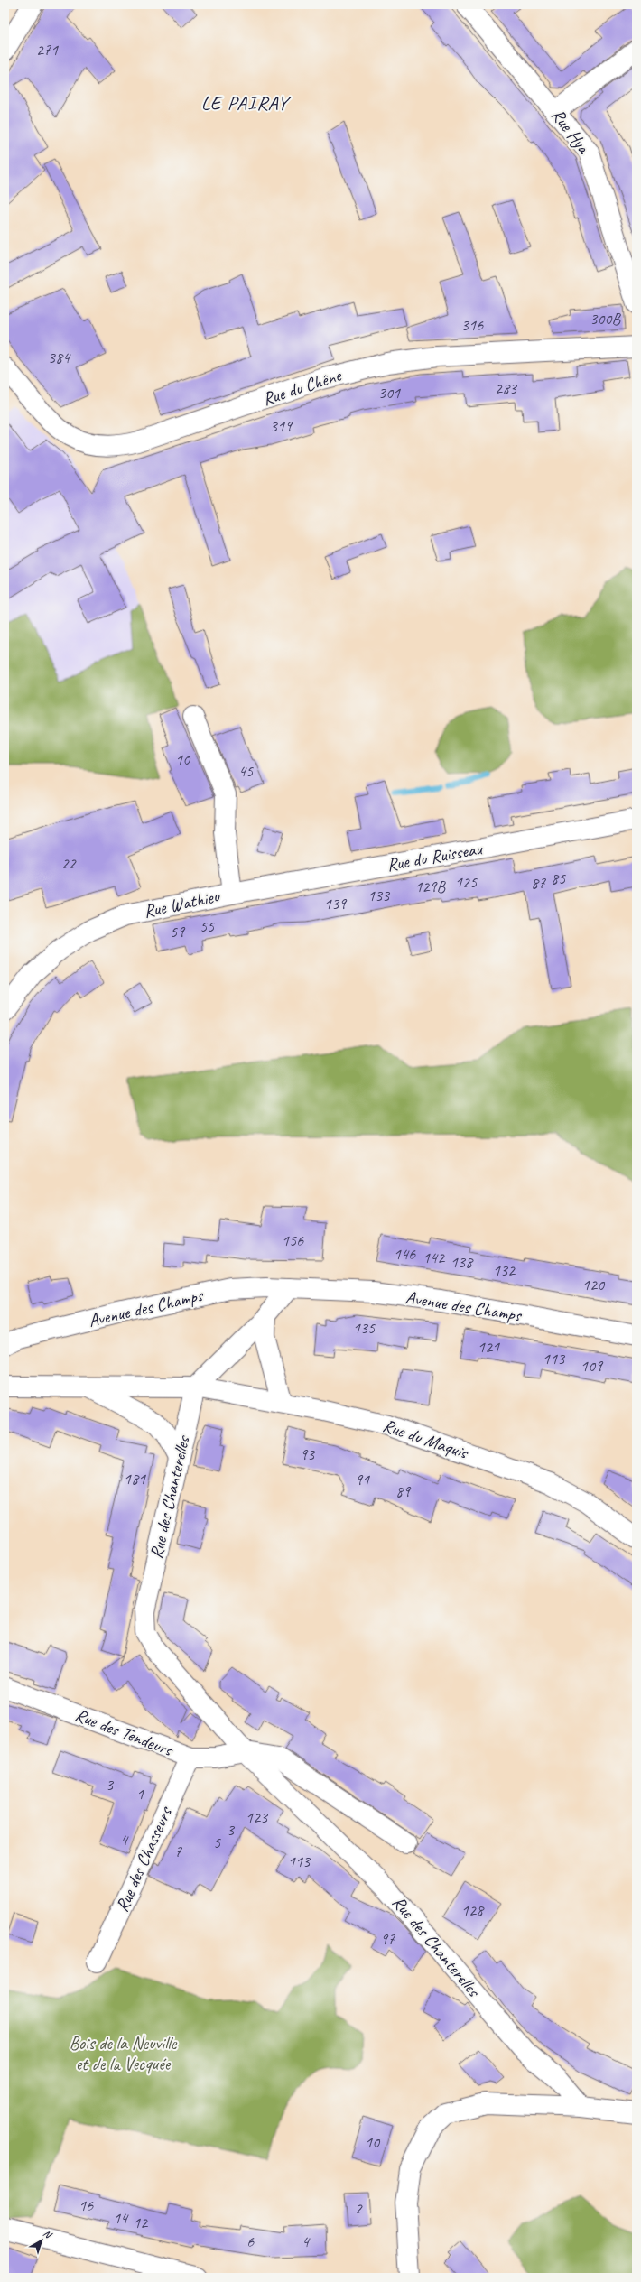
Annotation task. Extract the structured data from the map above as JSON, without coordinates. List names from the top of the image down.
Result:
{
  "streets": {
    "street": [
      "Rue Hya",
      "Rue du Chêne",
      "Rue du Ruisseau",
      "Rue Wathieu",
      "Avenue des Champs",
      "Rue du Maquis",
      "Rue des Chanterelles",
      "Rue des Tendeurs",
      "Rue des Chasseurs"
    ]
  },
  "crossings": [
    ["Rue du Ruisseau", "Rue Wathieu"],
    ["Rue du Maquis", "Rue des Chanterelles"],
    ["Rue des Chanterelles", "Rue des Tendeurs"],
    ["Rue des Tendeurs", "Rue des Chasseurs"]
  ],
  "districts": ["LE PAIRAY"],
  "parks": ["Bois de la Neuville et de la Vecquée"],
  "house_numbers": [
    "271",
    "300B",
    "316",
    "384",
    "283",
    "301",
    "319",
    "10",
    "45",
    "22",
    "85",
    "125",
    "87",
    "129B",
    "133",
    "139",
    "55",
    "59",
    "156",
    "146",
    "142",
    "138",
    "132",
    "120",
    "135",
    "121",
    "113",
    "109",
    "93",
    "181",
    "91",
    "89",
    "3",
    "1",
    "123",
    "3",
    "4",
    "5",
    "7",
    "113",
    "128",
    "97",
    "10",
    "16",
    "2",
    "14",
    "12",
    "6",
    "4"
  ],
  "north": "top right"
}
